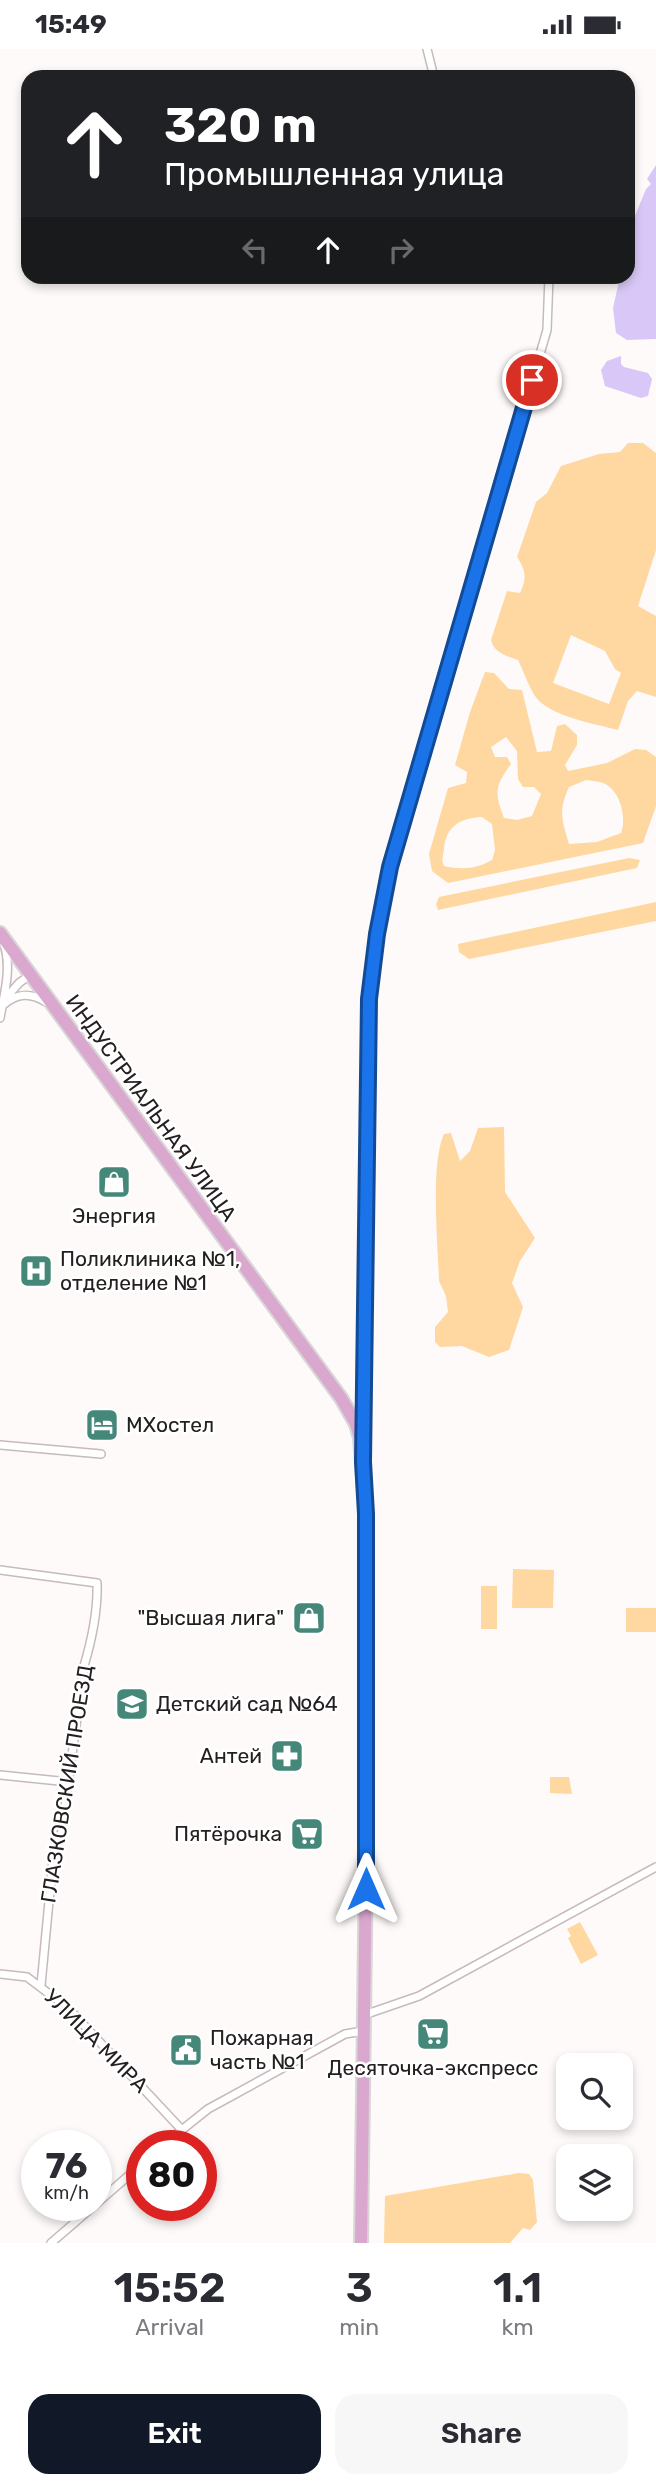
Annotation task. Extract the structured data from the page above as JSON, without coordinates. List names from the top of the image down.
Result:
{
  "streets": {
    "highway": ["ИНДУСТРИАЛЬНАЯ УЛИЦА"],
    "street": ["ГЛАЗКОВСКИЙ ПРОЕЗД", "УЛИЦА МИРА"]
  },
  "crossings": [
    ["ГЛАЗКОВСКИЙ ПРОЕЗД", "УЛИЦА МИРА"]
  ],
  "places": {
    "shop": ["Энергия", "\"Высшая лига\""],
    "hospital": ["Поликлиника №1, отделение №1"],
    "hotel": ["МХостел"],
    "school or university": ["Детский сад №64"],
    "pharmacy": ["Антей"],
    "supermarket": ["Пятёрочка", "Десяточка-экспресс"],
    "public building": ["Пожарная часть №1"]
  },
  "page": {
    "status": "15:49",
    "turn": ["320 m", "Промышленная улица"],
    "speed": "76 km/h",
    "limit": "80",
    "eta": [
      "15:52",
      "Arrival",
      "3",
      "min",
      "1.1",
      "km"
    ],
    "buttons": ["Exit", "Share"]
  }
}
